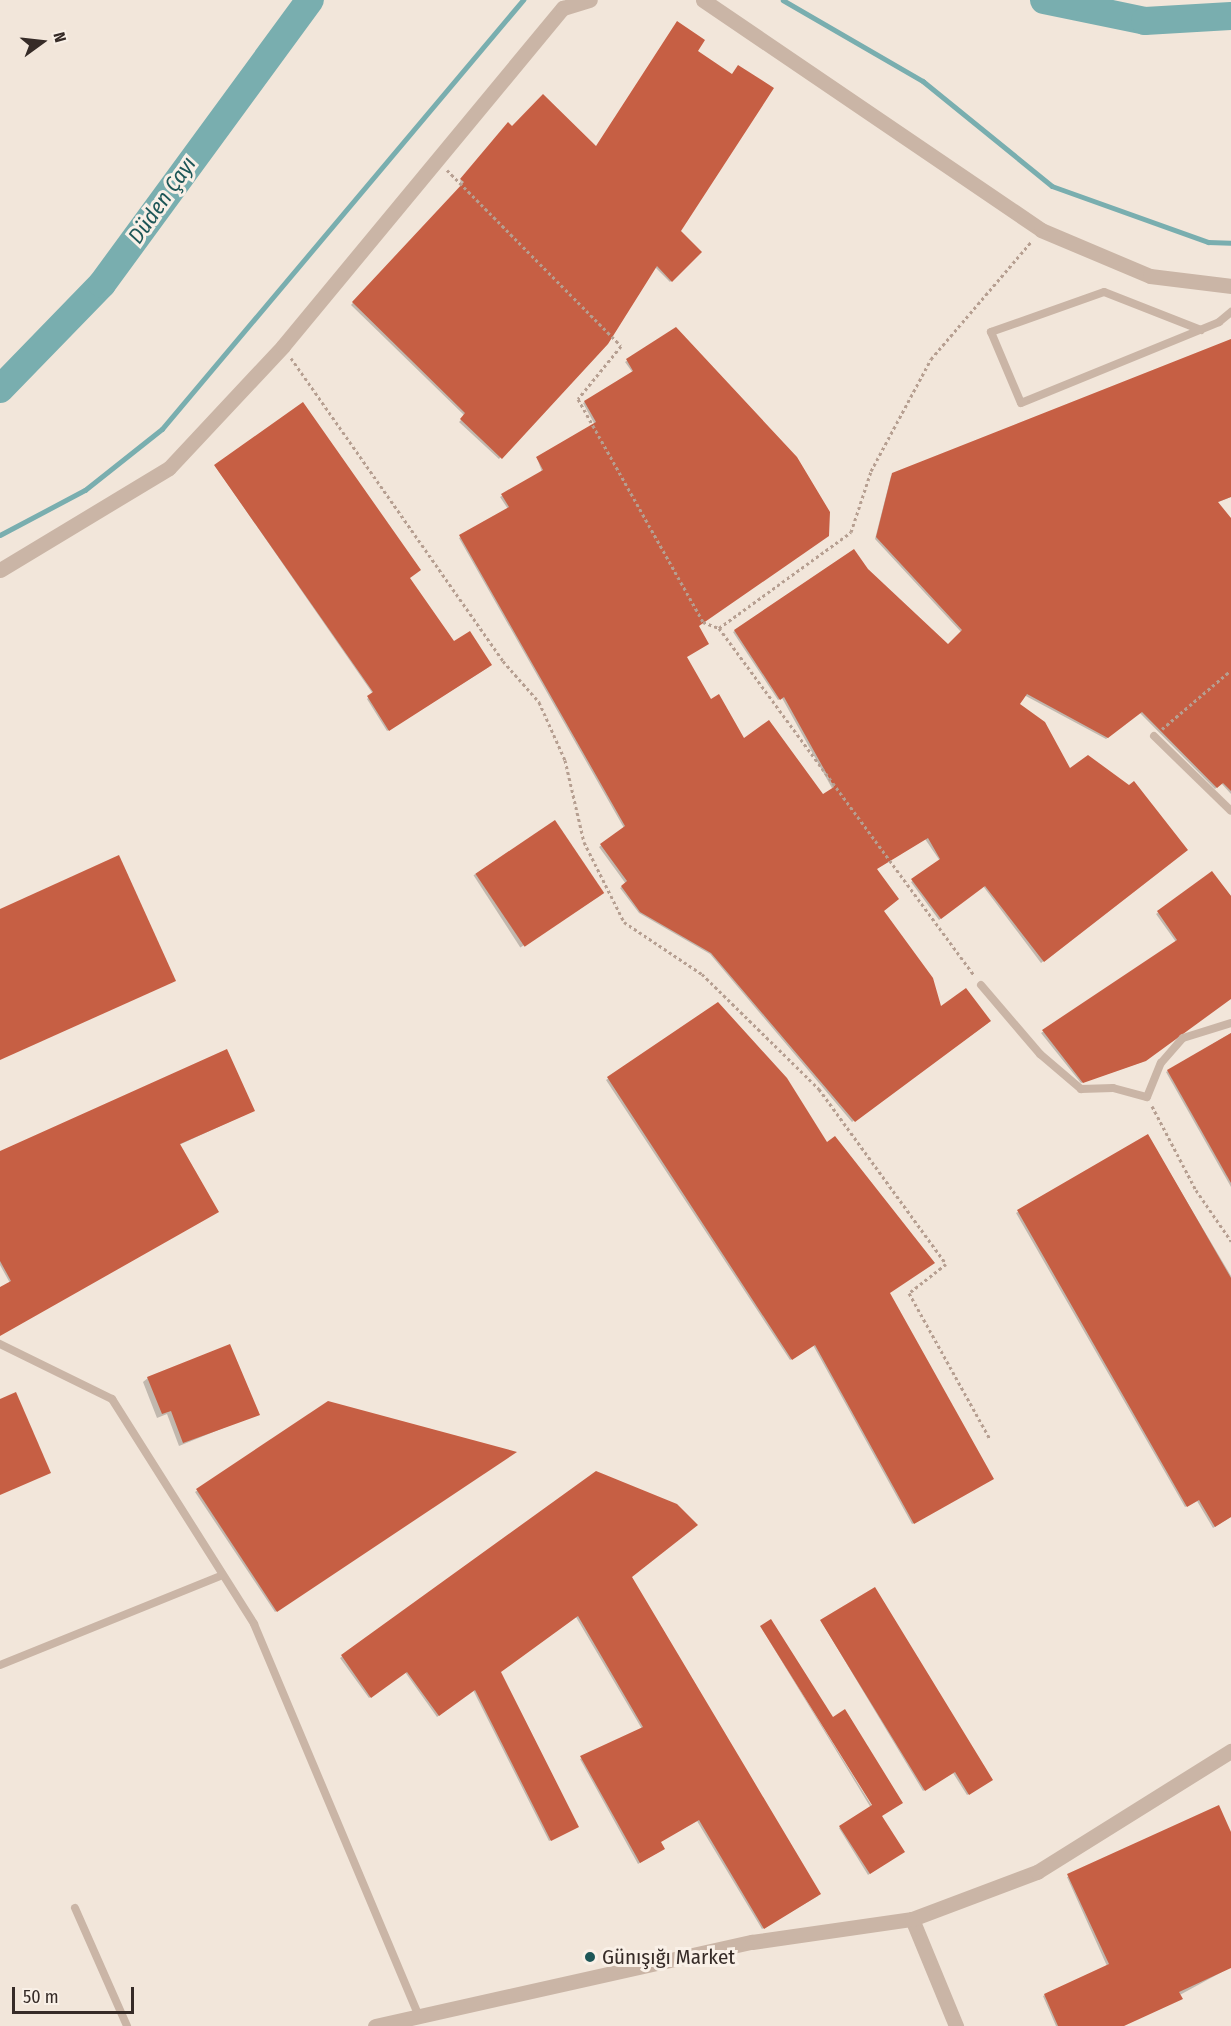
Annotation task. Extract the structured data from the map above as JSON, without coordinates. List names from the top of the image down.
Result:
{
  "water": ["Düden Çayı"],
  "places": ["Günışığı Market"],
  "scale_bar": "50 m",
  "north": "right"
}
